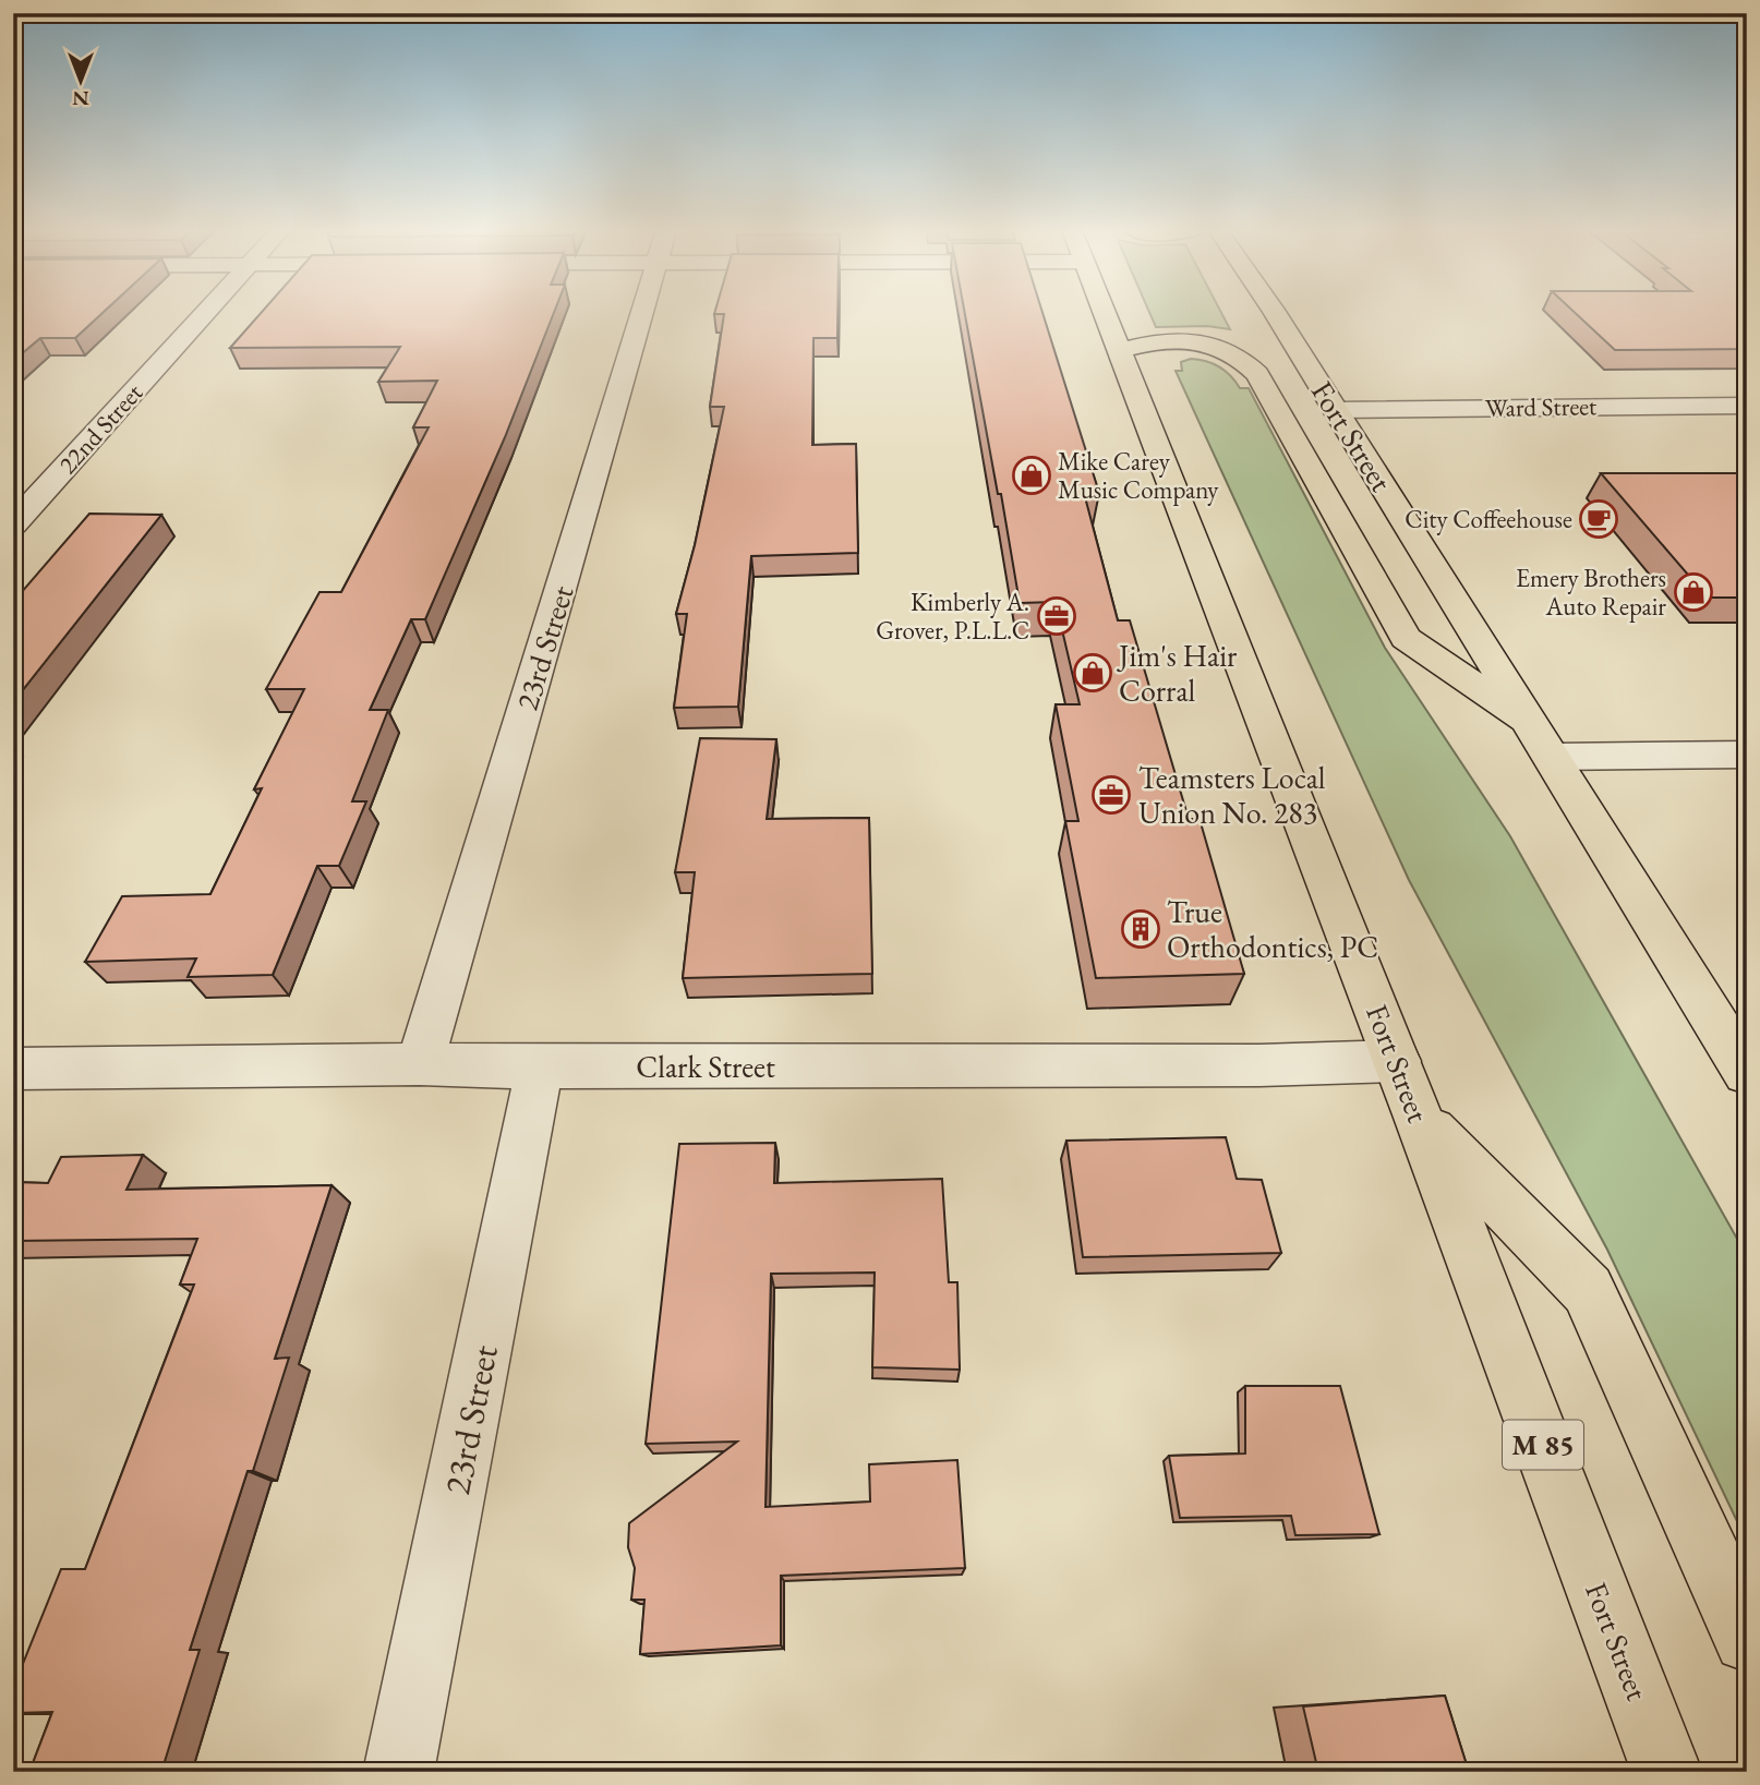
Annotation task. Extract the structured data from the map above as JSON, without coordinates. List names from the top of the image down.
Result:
{
  "streets": {
    "main road": ["Fort Street", "M 85"],
    "street": [
      "Ward Street",
      "22nd Street",
      "23rd Street",
      "Clark Street"
    ]
  },
  "crossings": [
    ["Ward Street", "Fort Street"],
    ["Fort Street", "Clark Street"],
    ["23rd Street", "Clark Street"]
  ],
  "places": {
    "shop": ["Mike Carey Music Company", "Emery Brothers Auto Repair", "Jim's Hair Corral"],
    "cafe": ["City Coffeehouse"],
    "office": ["Kimberly A. Grover, P.L.L.C", "Teamsters Local Union No. 283"],
    "building": ["True Orthodontics, PC"]
  },
  "north": "bottom"
}
